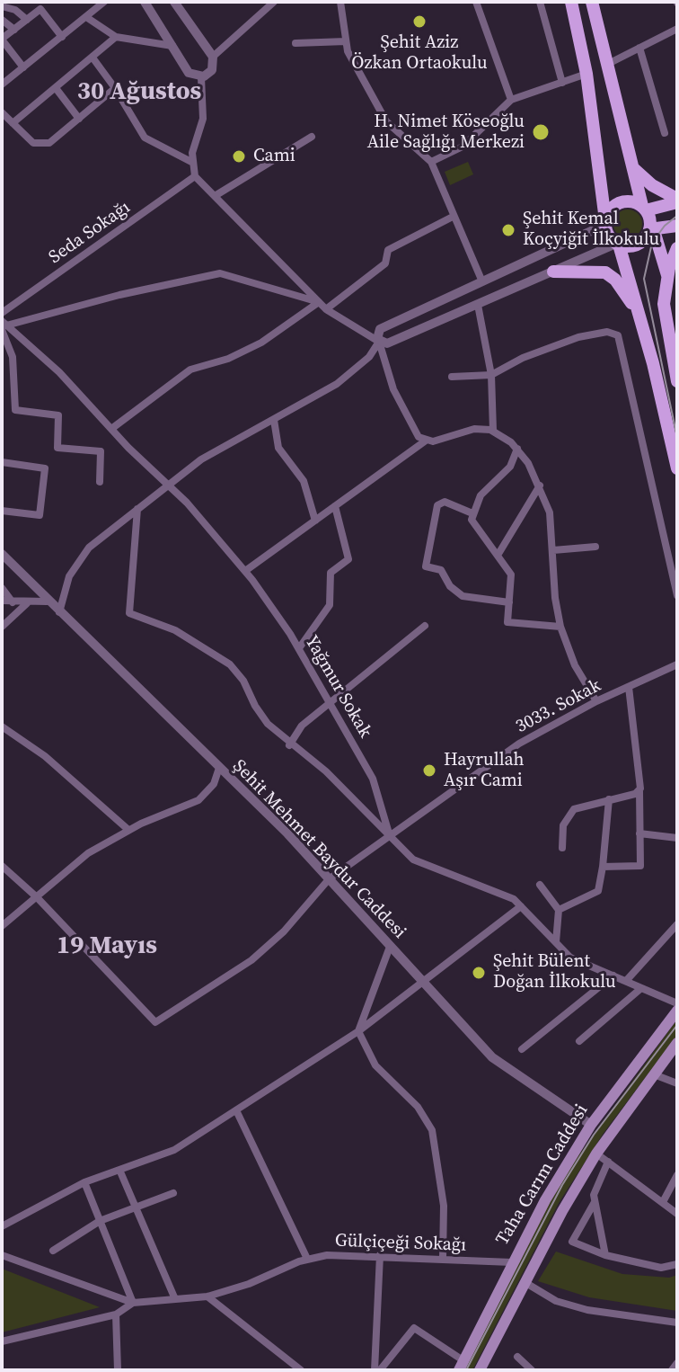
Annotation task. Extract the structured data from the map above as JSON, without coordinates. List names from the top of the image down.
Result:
{
  "streets": {
    "main road": ["Taha Carım Caddesi"],
    "street": [
      "Seda Sokağı",
      "Yağmur Sokak",
      "3033. Sokak",
      "Şehit Mehmet Baydur Caddesi",
      "Gülçiçeği Sokağı"
    ]
  },
  "crossings": [
    ["Yağmur Sokak", "3033. Sokak"],
    ["3033. Sokak", "Şehit Mehmet Baydur Caddesi"],
    ["Şehit Mehmet Baydur Caddesi", "Taha Carım Caddesi"],
    ["Taha Carım Caddesi", "Gülçiçeği Sokağı"]
  ],
  "districts": ["30 Ağustos", "19 Mayıs"],
  "places": [
    "Şehit Aziz Özkan Ortaokulu",
    "H. Nimet Köseoğlu Aile Sağlığı Merkezi",
    "Cami",
    "Şehit Kemal Koçyiğit İlkokulu",
    "Hayrullah Aşır Cami",
    "Şehit Bülent Doğan İlkokulu"
  ]
}
